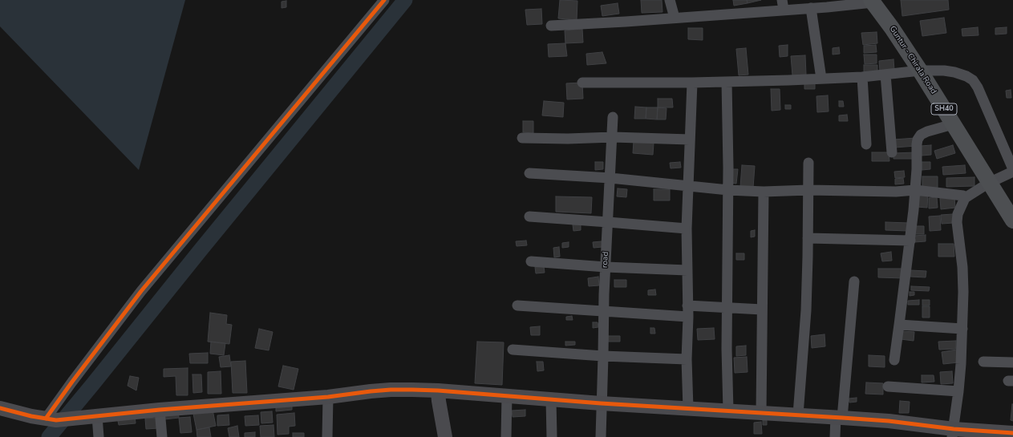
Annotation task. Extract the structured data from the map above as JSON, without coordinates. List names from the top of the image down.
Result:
{
  "streets": {
    "main road": ["Guntur - Chirala Road", "SH40"],
    "street": ["road"]
  }
}
